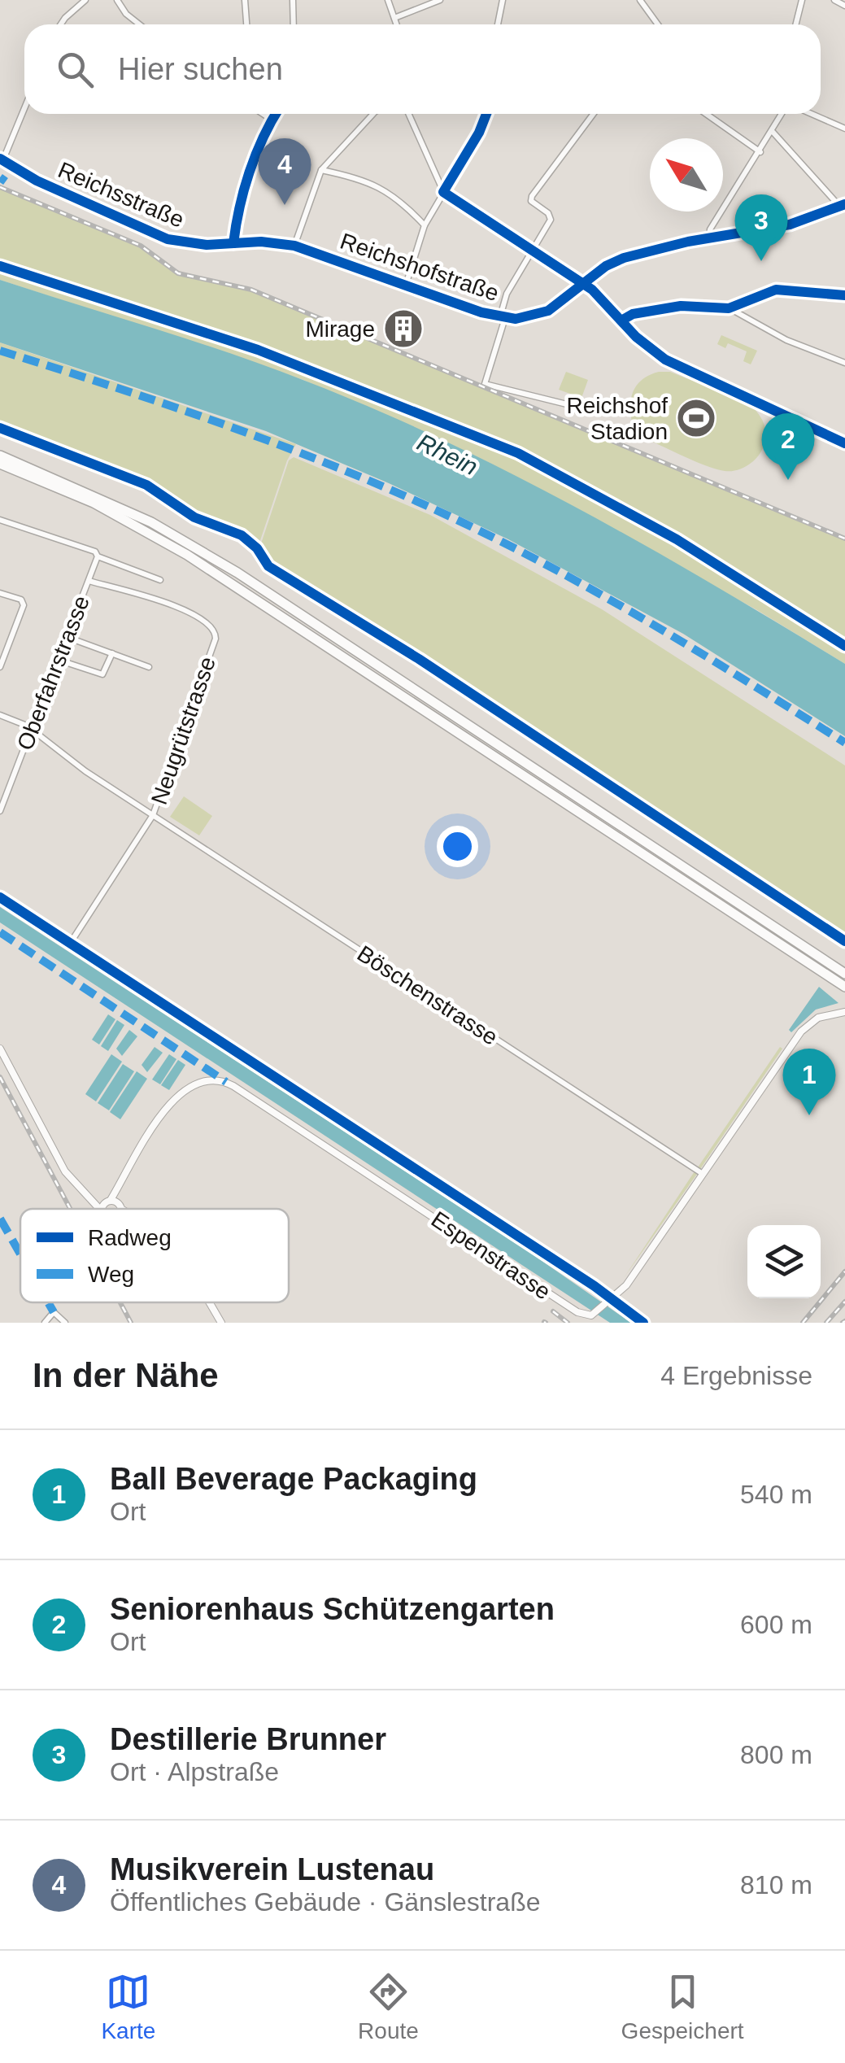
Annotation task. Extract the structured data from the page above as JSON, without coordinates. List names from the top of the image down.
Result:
{
  "streets": {
    "main road": ["Reichsstraße", "Reichshofstraße"],
    "street": [
      "Oberfahrstrasse",
      "Neugrütstrasse",
      "Böschenstrasse",
      "Espenstrasse"
    ]
  },
  "crossings": [
    ["Reichsstraße", "Reichshofstraße"],
    ["Oberfahrstrasse", "Neugrütstrasse"],
    ["Oberfahrstrasse", "Böschenstrasse"],
    ["Neugrütstrasse", "Böschenstrasse"],
    ["Böschenstrasse", "Espenstrasse"]
  ],
  "water": ["Rhein"],
  "places": {
    "building": ["Mirage"],
    "sports": ["Reichshof Stadion"]
  },
  "legend": ["Radweg", "Weg"],
  "north": "top left",
  "page": {
    "search": "Hier suchen",
    "pins": [
      "4",
      "3",
      "2",
      "1"
    ],
    "heading": ["In der Nähe", "4 Ergebnisse"],
    "list": [
      {
        "mark": "1",
        "name": "Ball Beverage Packaging",
        "note": "Ort",
        "value": "540 m"
      },
      {
        "mark": "2",
        "name": "Seniorenhaus Schützengarten",
        "note": "Ort",
        "value": "600 m"
      },
      {
        "mark": "3",
        "name": "Destillerie Brunner",
        "note": "Ort · Alpstraße",
        "value": "800 m"
      },
      {
        "mark": "4",
        "name": "Musikverein Lustenau",
        "note": "Öffentliches Gebäude · Gänslestraße",
        "value": "810 m"
      }
    ],
    "nav": ["Karte", "Route", "Gespeichert"]
  }
}
